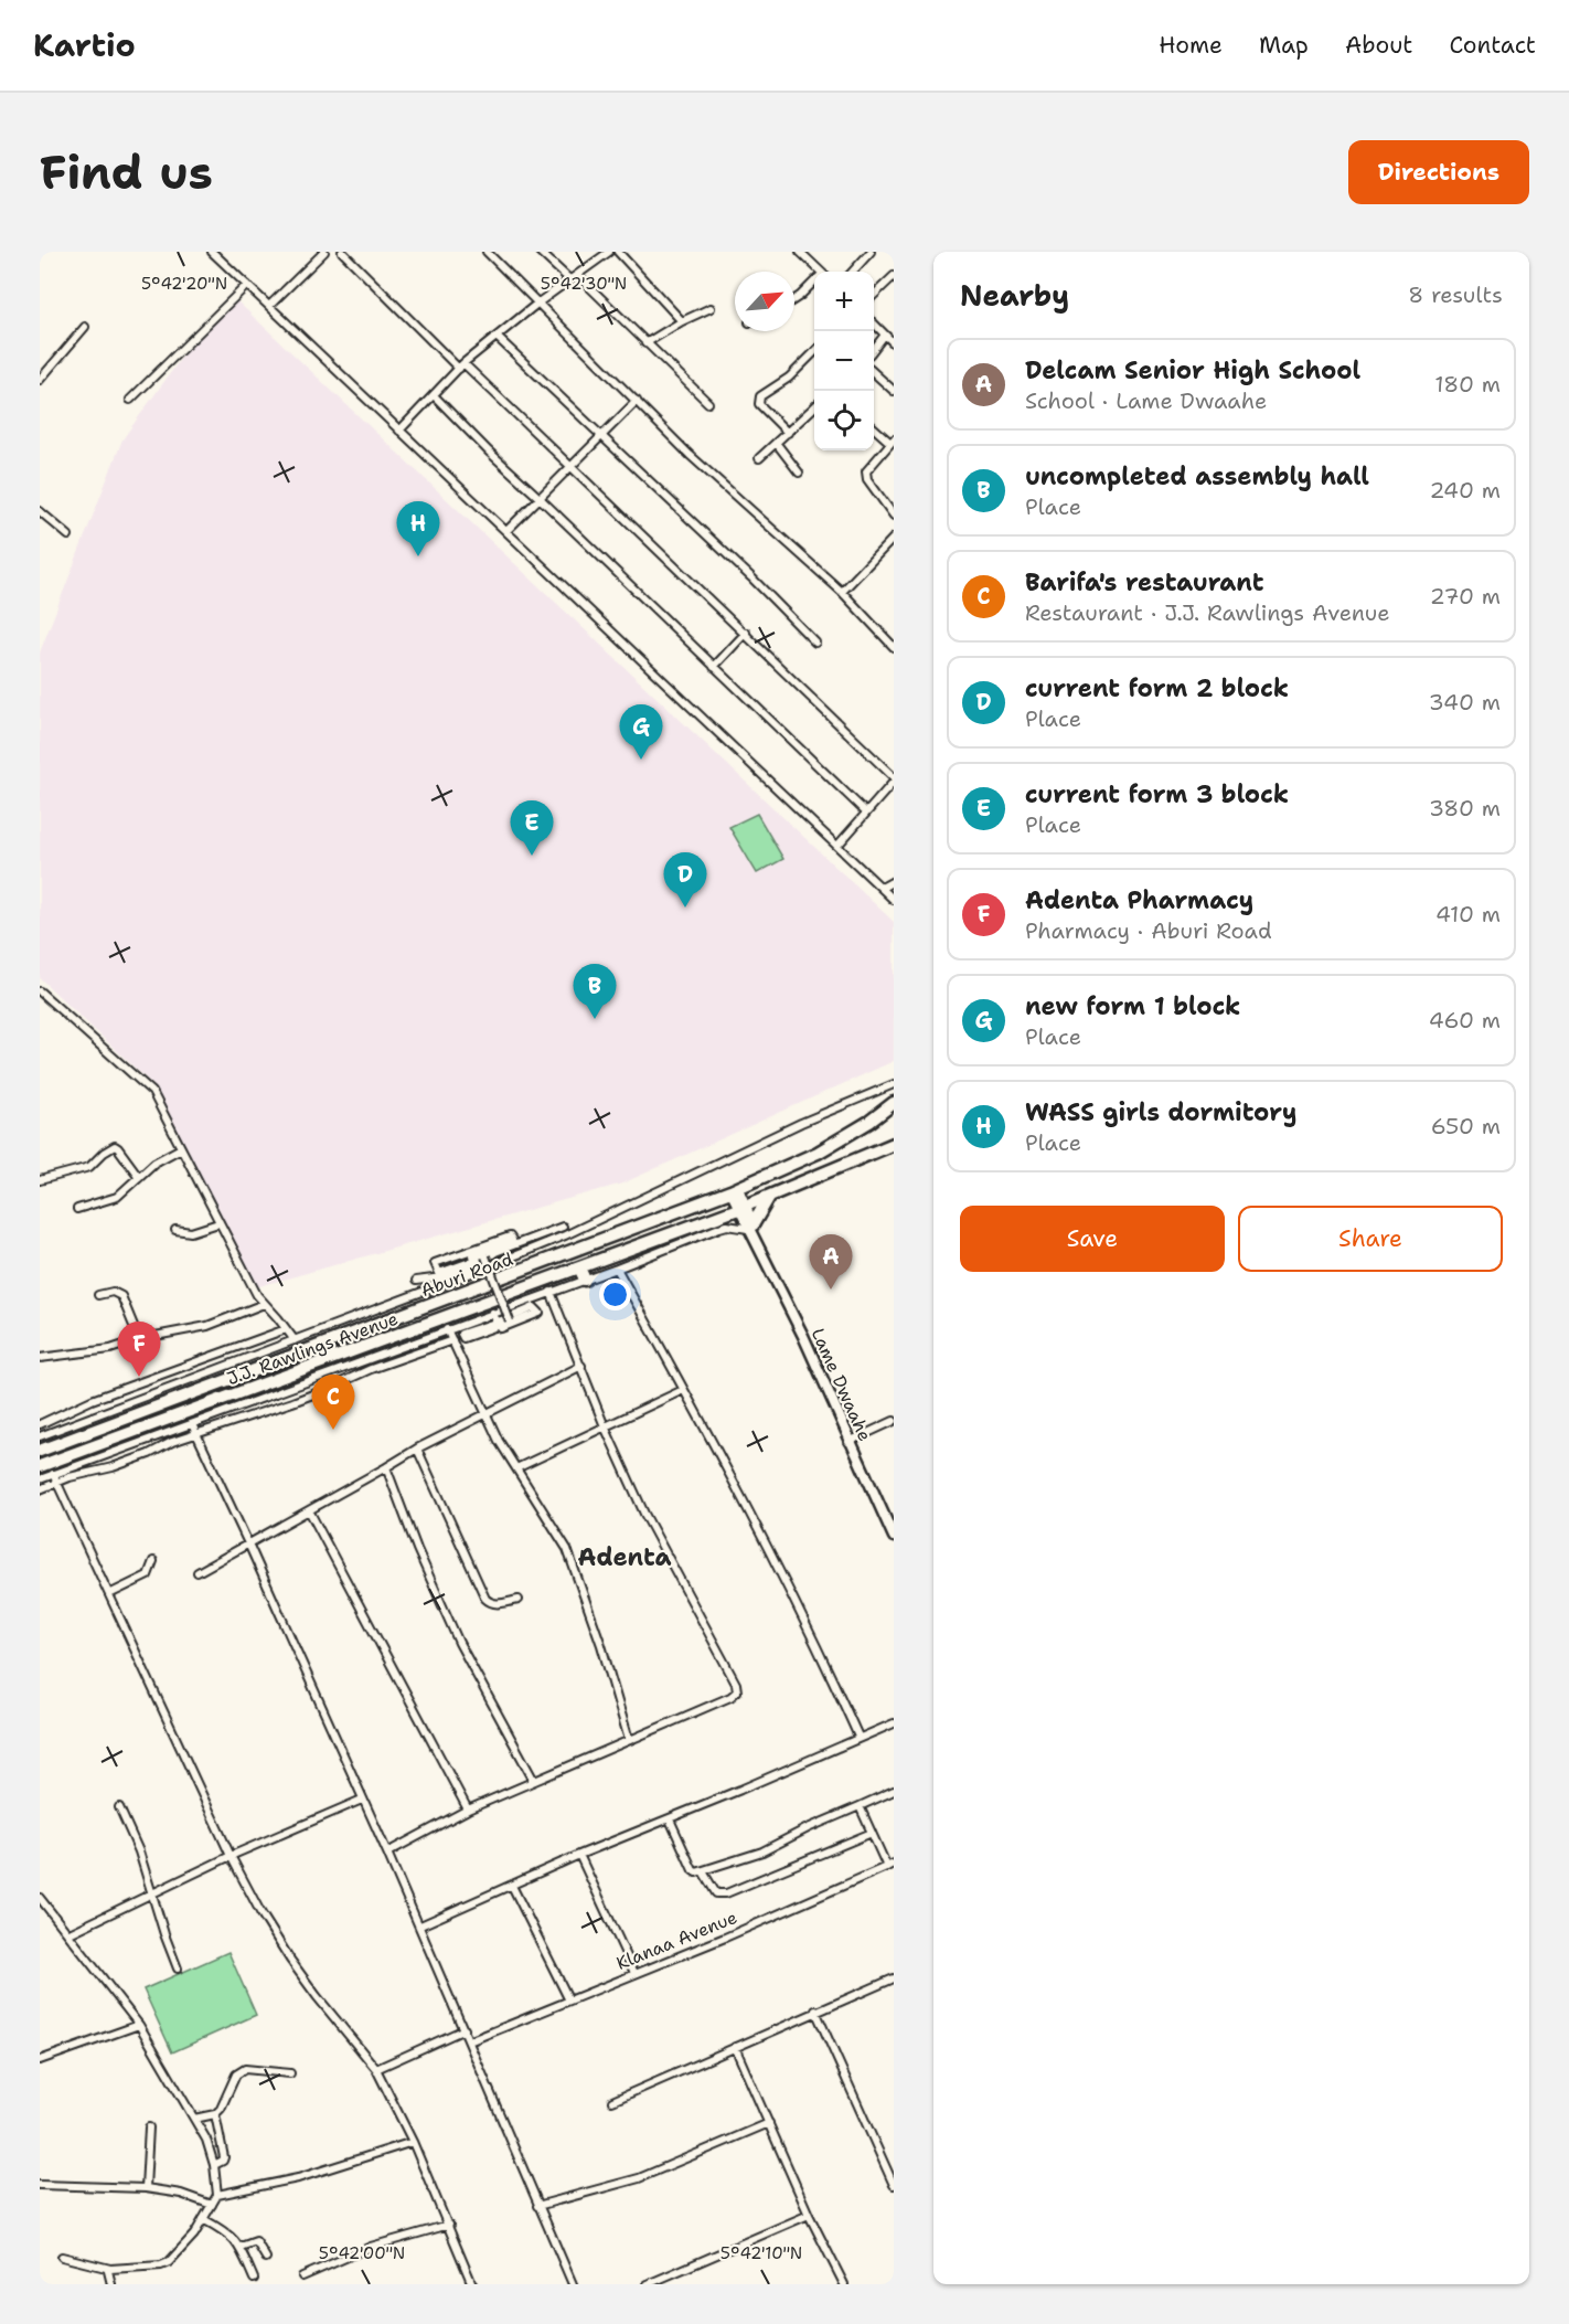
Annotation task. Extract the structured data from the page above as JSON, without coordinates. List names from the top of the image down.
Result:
{
  "streets": {
    "highway": ["Aburi Road", "J.J. Rawlings Avenue"],
    "street": ["Lame Dwaahe", "Klanaa Avenue"]
  },
  "crossings": [
    ["Aburi Road", "Lame Dwaahe"],
    ["J.J. Rawlings Avenue", "Lame Dwaahe"]
  ],
  "districts": ["Adenta"],
  "north": "top right",
  "page": {
    "header": "Kartio",
    "nav": [
      "Home",
      "Map",
      "About",
      "Contact"
    ],
    "buttons": [
      "Directions",
      ["Save", "Share"]
    ],
    "title": "Find us",
    "heading": ["Nearby", "8 results"],
    "map_buttons": ["+", "−"],
    "list": [
      {
        "mark": "A",
        "name": "Delcam Senior High School",
        "note": "School · Lame Dwaahe",
        "value": "180 m"
      },
      {
        "mark": "B",
        "name": "uncompleted assembly hall",
        "note": "Place",
        "value": "240 m"
      },
      {
        "mark": "C",
        "name": "Barifa's restaurant",
        "note": "Restaurant · J.J. Rawlings Avenue",
        "value": "270 m"
      },
      {
        "mark": "D",
        "name": "current form 2 block",
        "note": "Place",
        "value": "340 m"
      },
      {
        "mark": "E",
        "name": "current form 3 block",
        "note": "Place",
        "value": "380 m"
      },
      {
        "mark": "F",
        "name": "Adenta Pharmacy",
        "note": "Pharmacy · Aburi Road",
        "value": "410 m"
      },
      {
        "mark": "G",
        "name": "new form 1 block",
        "note": "Place",
        "value": "460 m"
      },
      {
        "mark": "H",
        "name": "WASS girls dormitory",
        "note": "Place",
        "value": "650 m"
      }
    ],
    "pins": [
      "H",
      "G",
      "E",
      "D",
      "B",
      "A",
      "F",
      "C"
    ]
  },
  "coordinates": [
    "5°42'20\"N",
    "5°42'30\"N",
    "5°42'00\"N",
    "5°42'10\"N"
  ]
}
